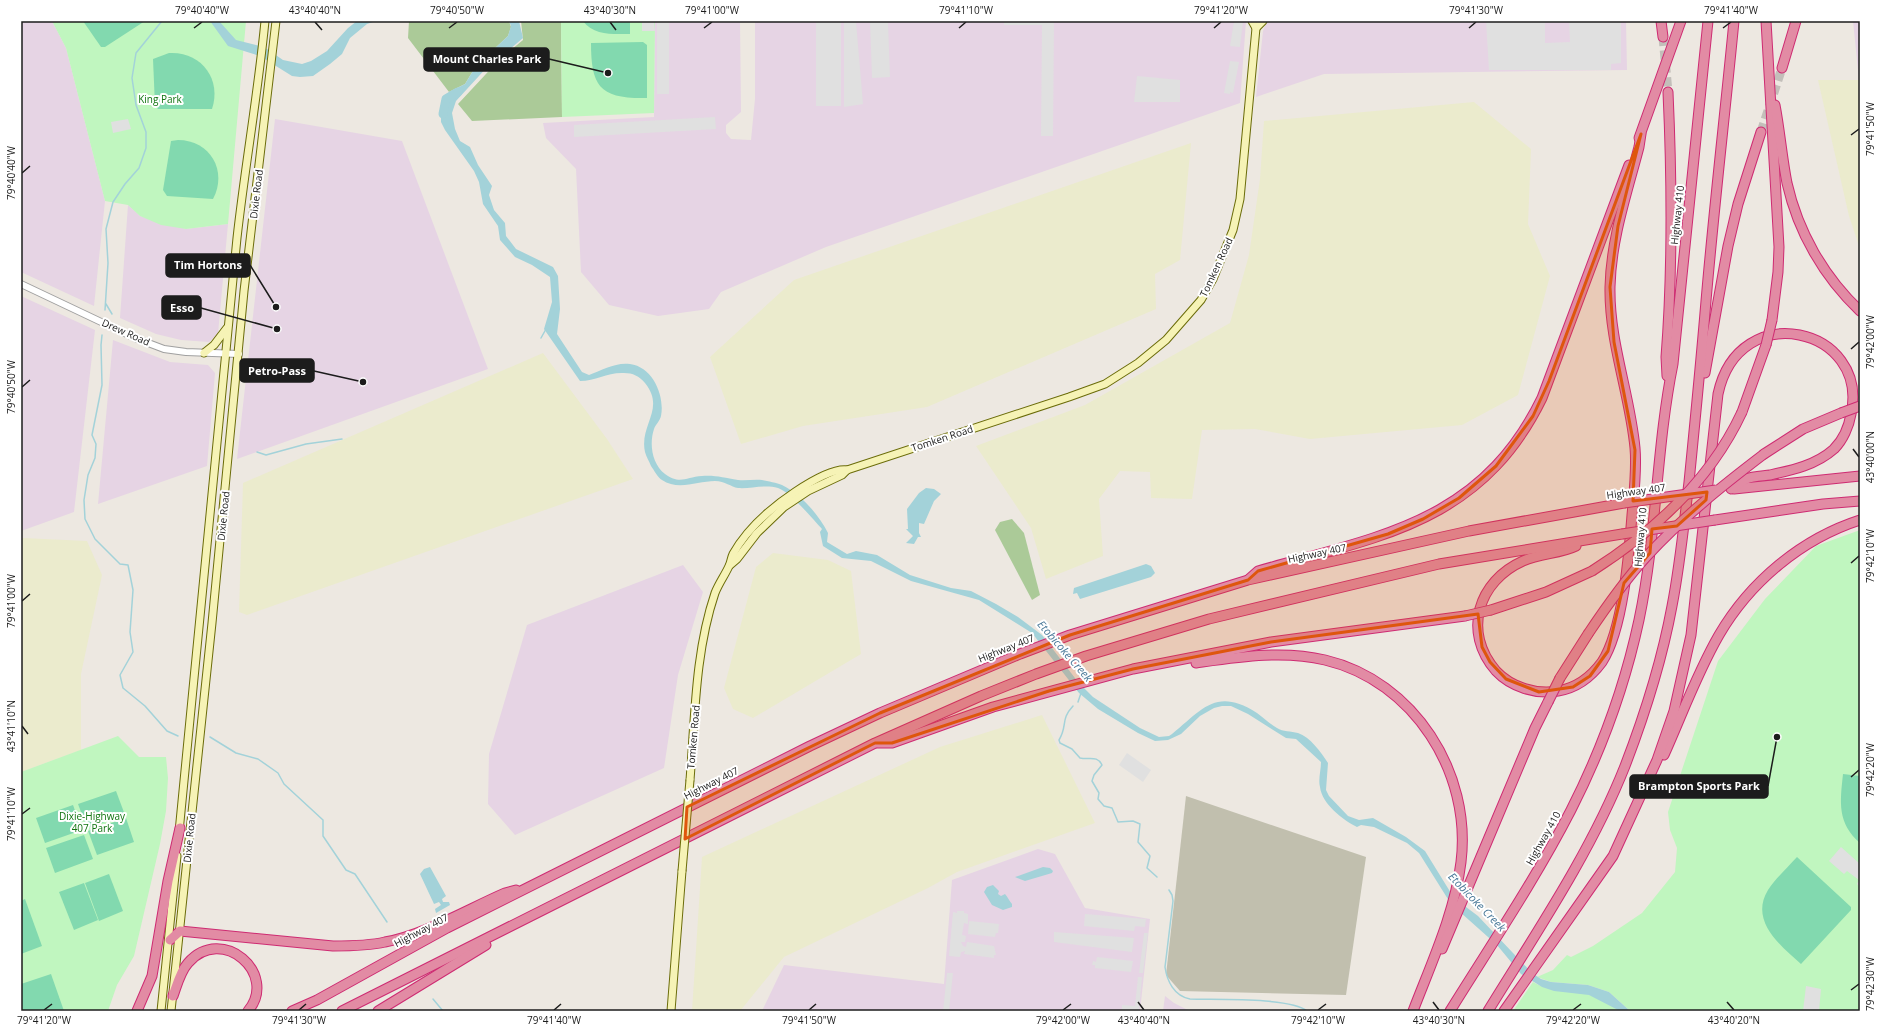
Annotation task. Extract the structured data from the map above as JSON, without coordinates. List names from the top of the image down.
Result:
{
  "streets": {
    "highway": ["Highway 410", "Highway 407"],
    "main road": ["Dixie Road", "Tomken Road"],
    "street": ["Drew Road"]
  },
  "crossings": [
    ["Dixie Road", "Drew Road"]
  ],
  "water": ["Etobicoke Creek"],
  "parks": ["King Park", "Dixie-Highway 407 Park"],
  "places": [
    "Mount Charles Park",
    "Tim Hortons",
    "Esso",
    "Petro-Pass",
    "Brampton Sports Park"
  ],
  "coordinates": [
    "79°40'40\"W",
    "43°40'40\"N",
    "79°40'50\"W",
    "43°40'30\"N",
    "79°41'00\"W",
    "79°41'10\"W",
    "79°41'20\"W",
    "79°41'30\"W",
    "79°41'40\"W",
    "79°41'50\"W",
    "79°42'00\"W",
    "43°40'00\"N",
    "79°42'10\"W",
    "43°41'10\"N",
    "79°42'20\"W",
    "79°42'30\"W",
    "43°40'20\"N"
  ]
}
